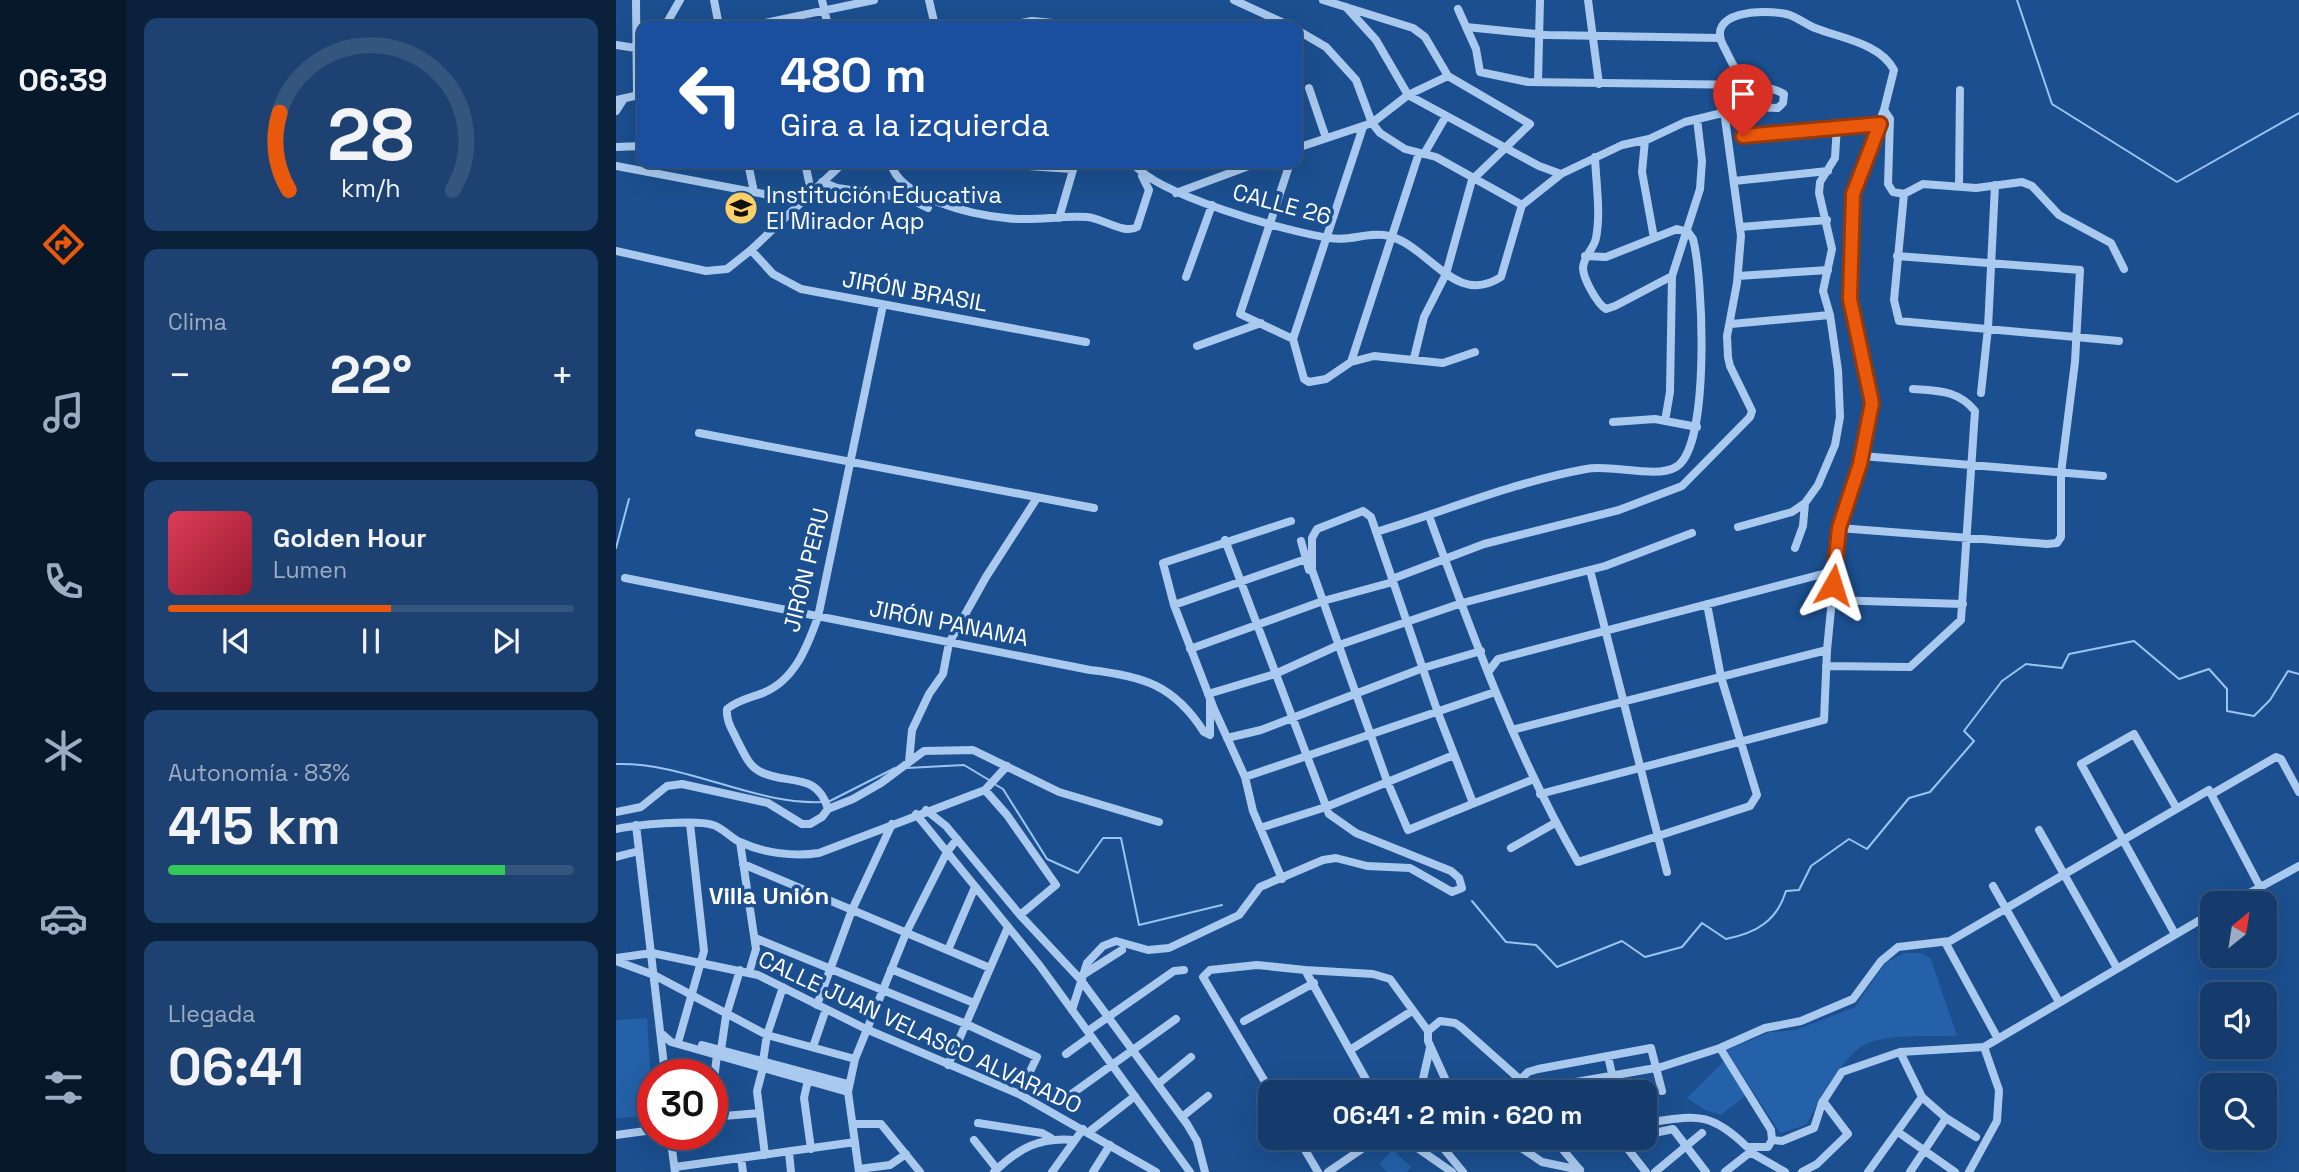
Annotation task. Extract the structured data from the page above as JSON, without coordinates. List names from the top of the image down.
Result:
{
  "streets": {
    "street": [
      "CALLE 26",
      "JIRÓN BRASIL",
      "JIRÓN PERU",
      "JIRÓN PANAMA",
      "CALLE JUAN VELASCO ALVARADO"
    ]
  },
  "crossings": [
    ["JIRÓN BRASIL", "JIRÓN PERU"],
    ["JIRÓN PERU", "JIRÓN PANAMA"]
  ],
  "districts": ["Villa Unión"],
  "places": {
    "school or university": ["Institución Educativa El Mirador Aqp"]
  },
  "north": "top right",
  "page": {
    "tabs": "06:39",
    "turn": ["480 m", "Gira a la izquierda"],
    "tile": [
      "Clima",
      ["Autonomía · 83%", "415 km"],
      ["Llegada", "06:41"]
    ],
    "heat": ["−", "22°", "+"],
    "song": ["Golden Hour", "Lumen"],
    "limit": "30",
    "trip": "06:41 · 2 min · 620 m",
    "gauge": ["28", "km/h"]
  }
}
